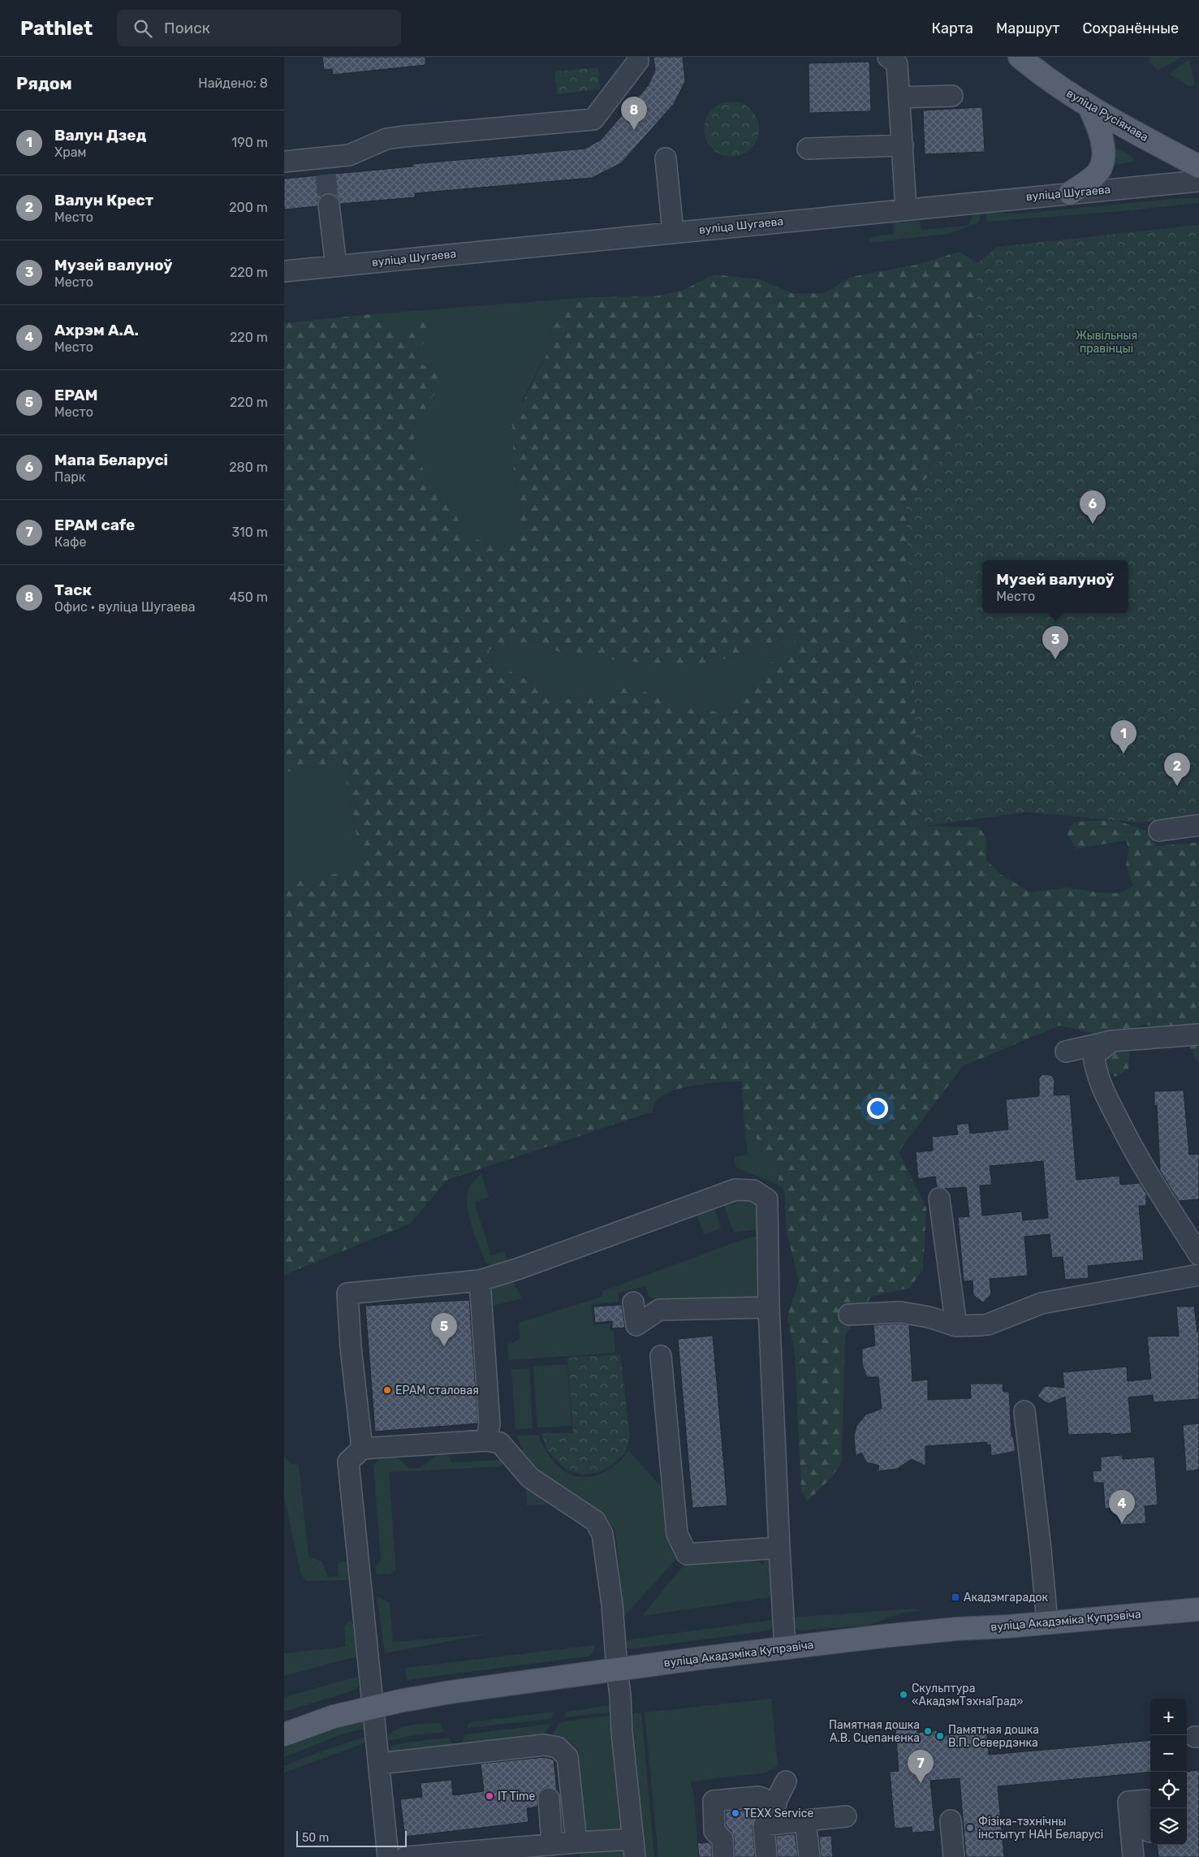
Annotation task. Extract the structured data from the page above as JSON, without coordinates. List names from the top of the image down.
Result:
{
  "streets": {
    "main road": ["вуліца Русіянава", "вуліца Акадэміка Купрэвіча"],
    "street": ["вуліца Шугаева"]
  },
  "parks": ["Жывільныя правінцыі"],
  "places": {
    "other": [
      "EPAM сталовая",
      "Скульптура «АкадэмТэхнаГрад»",
      "Памятная дошка А.В. Сцепаненка",
      "Памятная дошка В.П. Севердэнка",
      "IT Time",
      "TEXX Service",
      "Фізіка-тэхнічны інстытут НАН Беларусі"
    ],
    "transit": ["Акадэмгарадок"]
  },
  "scale_bar": "50 m",
  "page": {
    "header": "Pathlet",
    "search": "Поиск",
    "nav": ["Карта", "Маршрут", "Сохранённые"],
    "heading": ["Рядом", "Найдено: 8"],
    "pins": [
      "8",
      "6",
      "3",
      "1",
      "2",
      "5",
      "4",
      "7"
    ],
    "list": [
      {
        "mark": "1",
        "name": "Валун Дзед",
        "note": "Храм",
        "value": "190 m"
      },
      {
        "mark": "2",
        "name": "Валун Крест",
        "note": "Место",
        "value": "200 m"
      },
      {
        "mark": "3",
        "name": "Музей валуноў",
        "note": "Место",
        "value": "220 m"
      },
      {
        "mark": "4",
        "name": "Ахрэм А.А.",
        "note": "Место",
        "value": "220 m"
      },
      {
        "mark": "5",
        "name": "EPAM",
        "note": "Место",
        "value": "220 m"
      },
      {
        "mark": "6",
        "name": "Мапа Беларусі",
        "note": "Парк",
        "value": "280 m"
      },
      {
        "mark": "7",
        "name": "EPAM cafe",
        "note": "Кафе",
        "value": "310 m"
      },
      {
        "mark": "8",
        "name": "Таск",
        "note": "Офис · вуліца Шугаева",
        "value": "450 m"
      }
    ],
    "popup": ["Музей валуноў", "Место"],
    "map_buttons": ["+", "−"],
    "scale": "50 m"
  }
}
